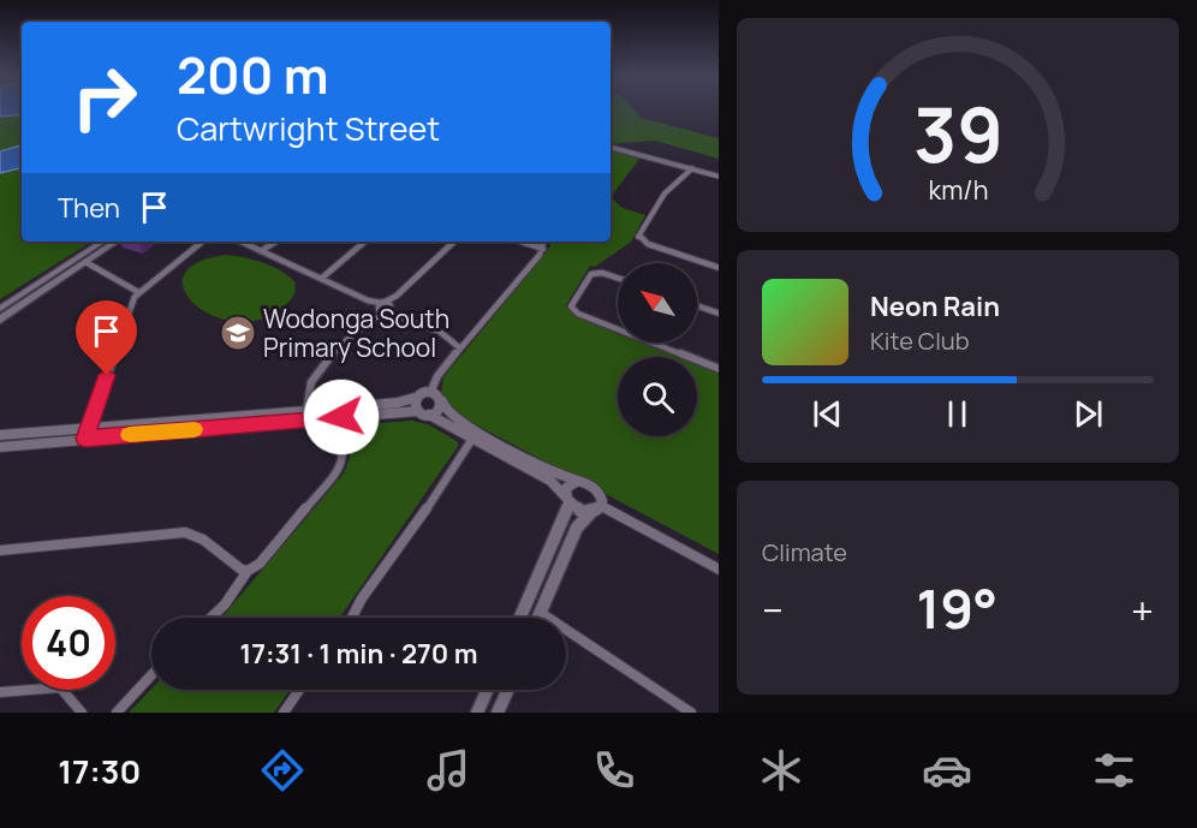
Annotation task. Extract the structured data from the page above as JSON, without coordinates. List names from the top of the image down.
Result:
{
  "places": {
    "school or university": ["Wodonga South Primary School"]
  },
  "north": "top left",
  "page": {
    "turn": ["200 m", "Cartwright Street"],
    "then": "Then",
    "song": ["Neon Rain", "Kite Club"],
    "tile": "Climate",
    "heat": ["−", "19°", "+"],
    "limit": "40",
    "trip": "17:31 · 1 min · 270 m",
    "tabs": "17:30",
    "gauge": ["39", "km/h"]
  }
}
